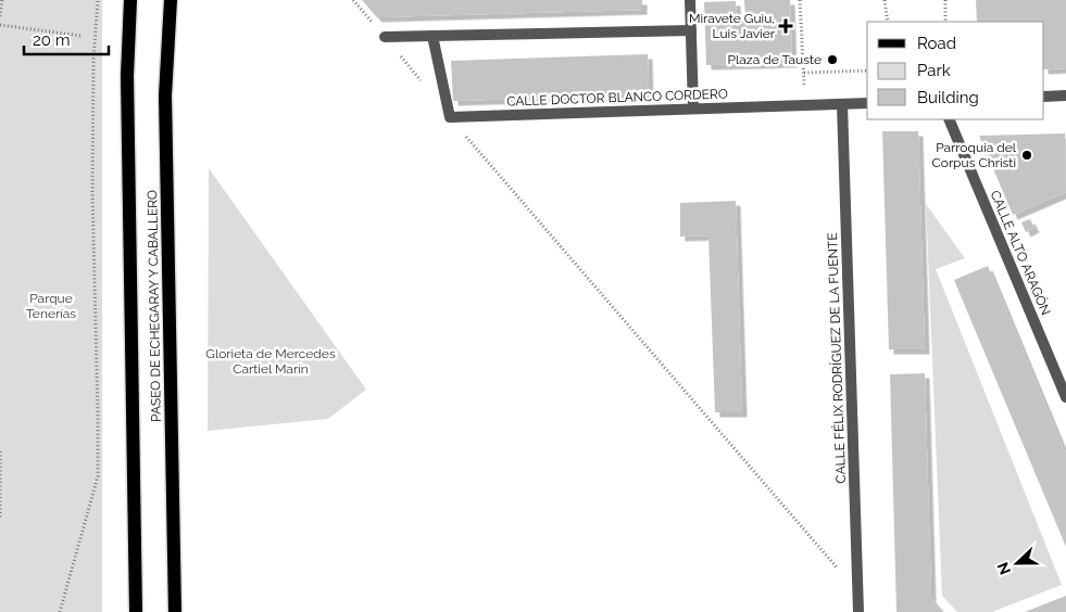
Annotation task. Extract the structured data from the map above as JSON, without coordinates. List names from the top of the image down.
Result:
{
  "streets": {
    "main road": ["PASEO DE ECHEGARAY Y CABALLERO"],
    "street": ["CALLE DOCTOR BLANCO CORDERO", "CALLE ALTO ARAGÓN", "CALLE FÉLIX RODRÍGUEZ DE LA FUENTE"]
  },
  "crossings": [
    ["CALLE DOCTOR BLANCO CORDERO", "CALLE FÉLIX RODRÍGUEZ DE LA FUENTE"]
  ],
  "parks": ["Parque Tenerías", "Glorieta de Mercedes Cartiel Marín"],
  "places": {
    "health": ["Miravete Guiu, Luis Javier"],
    "other": ["Plaza de Tauste", "Parroquia del Corpus Christi"]
  },
  "legend": ["Road", "Park", "Building"],
  "scale_bar": "20 m",
  "north": "left"
}
